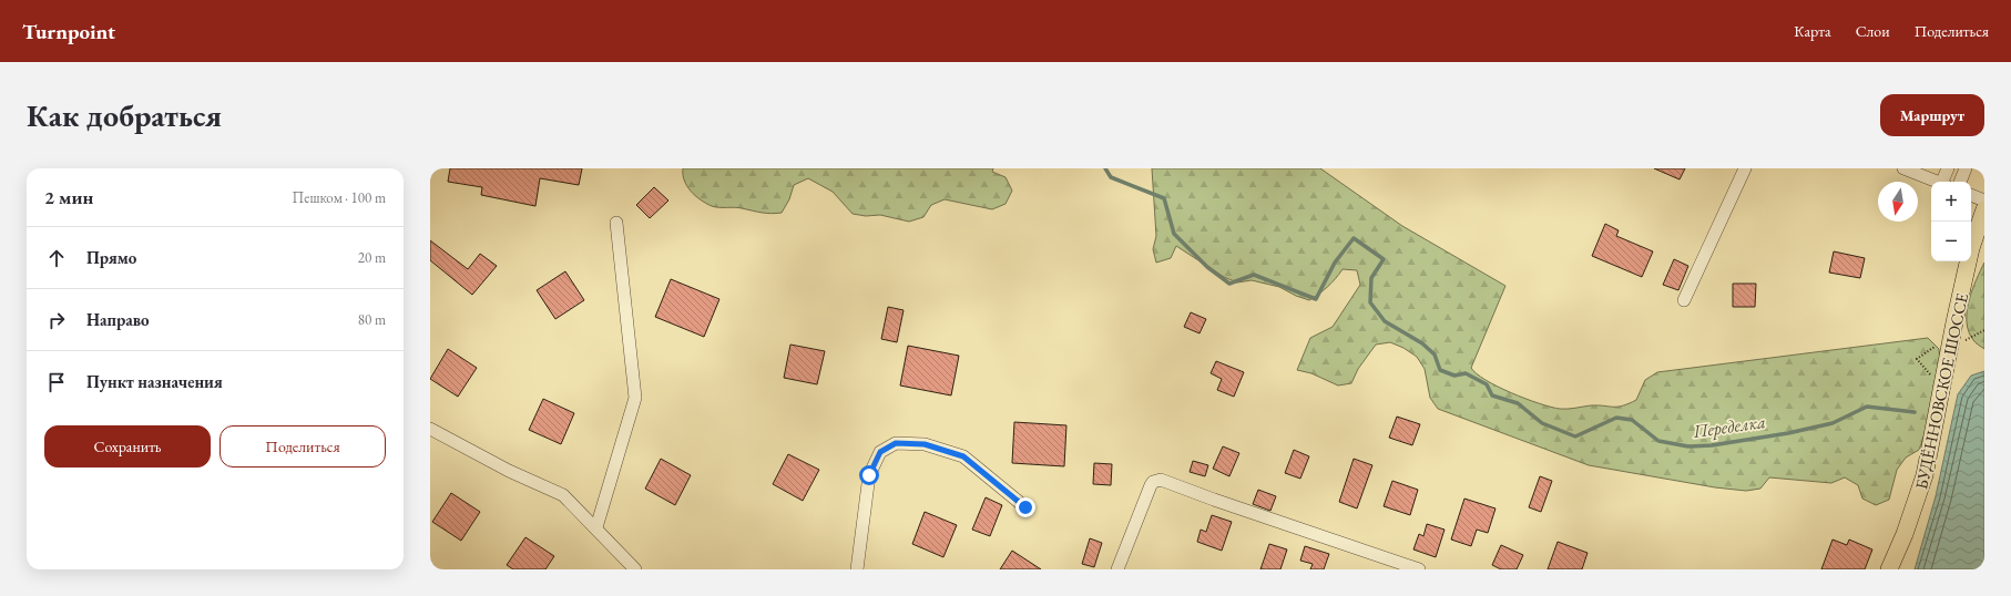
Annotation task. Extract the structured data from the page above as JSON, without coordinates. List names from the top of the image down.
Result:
{
  "streets": {
    "main road": ["БУДЁННОВСКОЕ ШОССЕ"]
  },
  "water": ["Переделка"],
  "north": "bottom",
  "page": {
    "header": "Turnpoint",
    "nav": ["Карта", "Слои", "Поделиться"],
    "buttons": [
      "Маршрут",
      ["Сохранить", "Поделиться"]
    ],
    "title": "Как добраться",
    "heading": ["2 мин", "Пешком · 100 m"],
    "map_buttons": ["+", "−"],
    "list": [
      ["Прямо", "20 m"],
      ["Направо", "80 m"],
      "Пункт назначения"
    ]
  }
}
